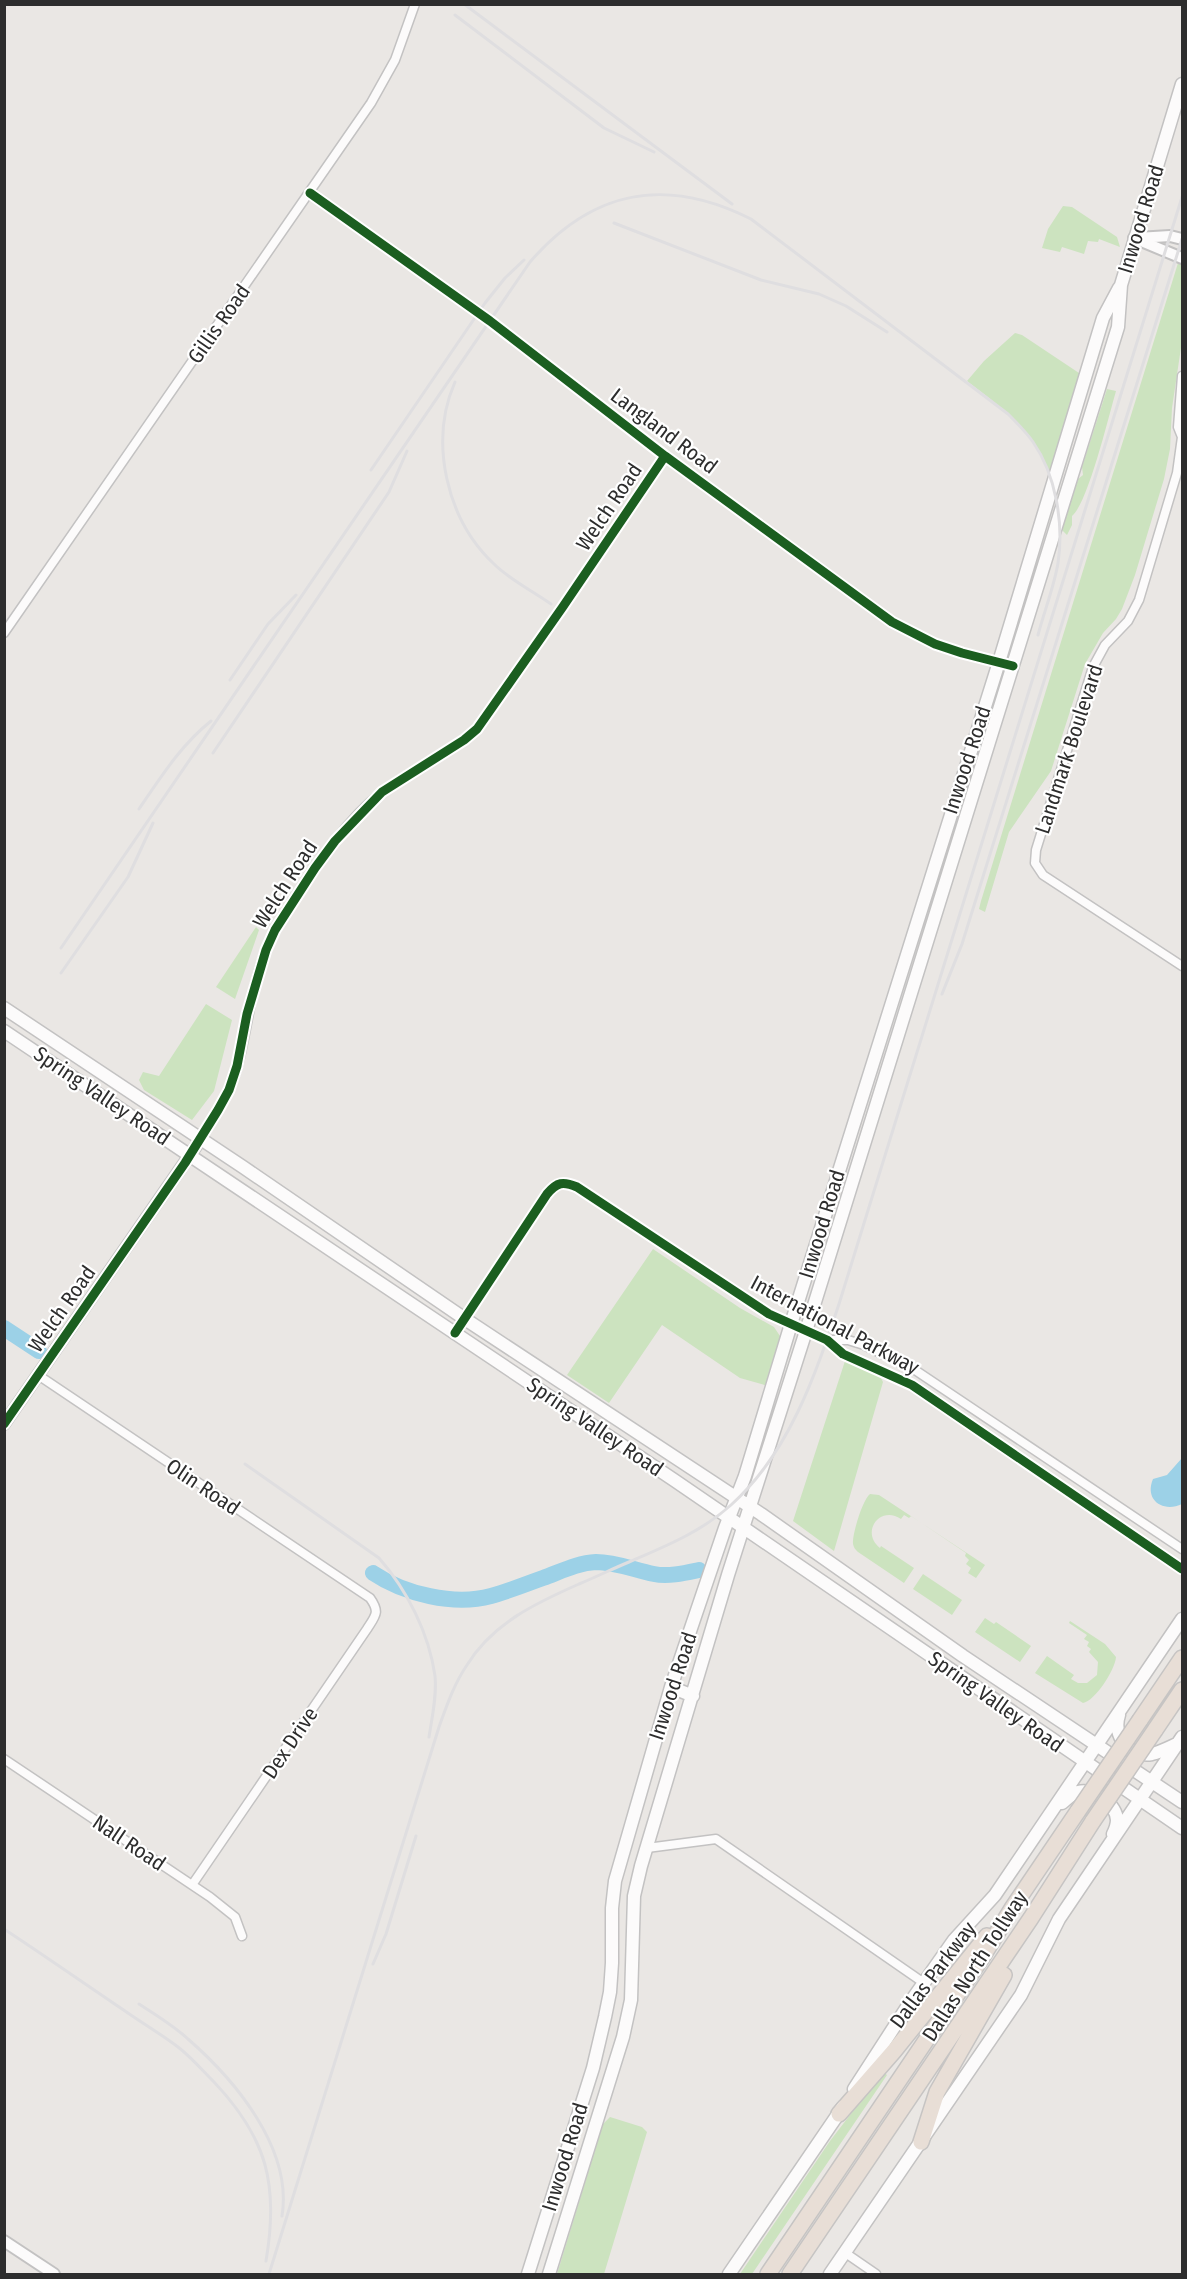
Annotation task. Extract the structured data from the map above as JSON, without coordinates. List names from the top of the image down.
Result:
{
  "streets": {
    "highway": ["Dallas North Tollway"],
    "main road": ["Inwood Road", "Spring Valley Road", "Dallas Parkway"],
    "street": [
      "Gillis Road",
      "Langland Road",
      "Welch Road",
      "Landmark Boulevard",
      "International Parkway",
      "Olin Road",
      "Dex Drive",
      "Nall Road"
    ]
  },
  "crossings": [
    ["Inwood Road", "Langland Road"],
    ["Inwood Road", "Spring Valley Road"],
    ["Inwood Road", "International Parkway"],
    ["Gillis Road", "Langland Road"],
    ["Langland Road", "Welch Road"],
    ["Welch Road", "Spring Valley Road"],
    ["Welch Road", "Olin Road"],
    ["Spring Valley Road", "International Parkway"],
    ["Spring Valley Road", "Dallas Parkway"],
    ["Olin Road", "Dex Drive"],
    ["Dex Drive", "Nall Road"]
  ]
}
